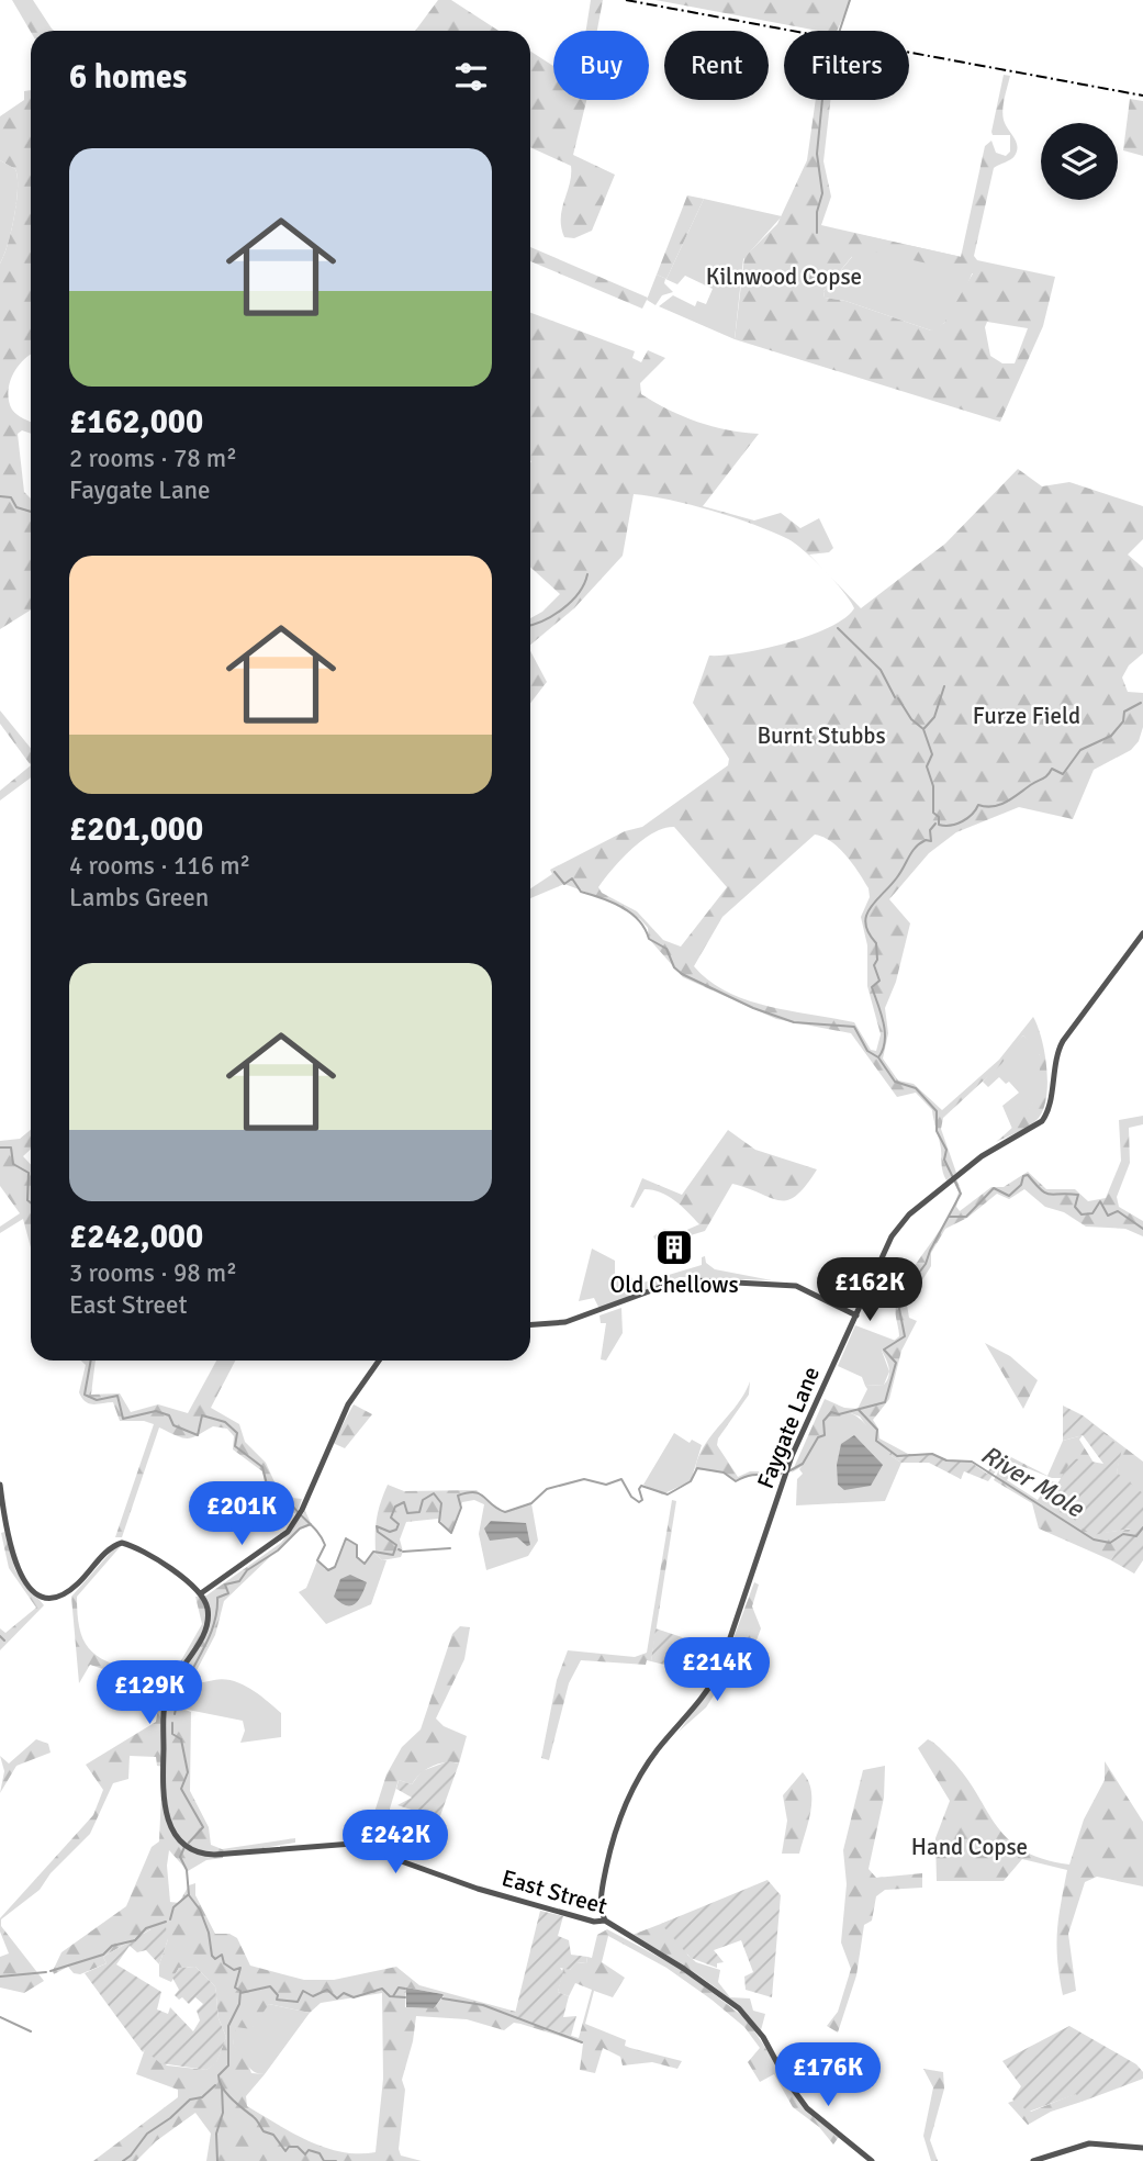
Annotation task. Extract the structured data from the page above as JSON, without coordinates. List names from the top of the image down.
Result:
{
  "streets": {
    "street": ["Faygate Lane", "East Street"]
  },
  "crossings": [
    ["Faygate Lane", "East Street"]
  ],
  "water": ["River Mole"],
  "parks": [
    "Kilnwood Copse",
    "Furze Field",
    "Burnt Stubbs",
    "Hand Copse"
  ],
  "places": {
    "building": ["Old Chellows"]
  },
  "page": {
    "chip": ["Buy", "Rent", "Filters"],
    "heading": "6 homes",
    "list": [
      {
        "name": "£162,000",
        "note": "2 rooms · 78 m² · Faygate Lane"
      },
      {
        "name": "£201,000",
        "note": "4 rooms · 116 m² · Lambs Green"
      },
      {
        "name": "£242,000",
        "note": "3 rooms · 98 m² · East Street"
      }
    ],
    "price": [
      "£162K",
      "£201K",
      "£214K",
      "£129K",
      "£242K",
      "£176K"
    ]
  }
}
